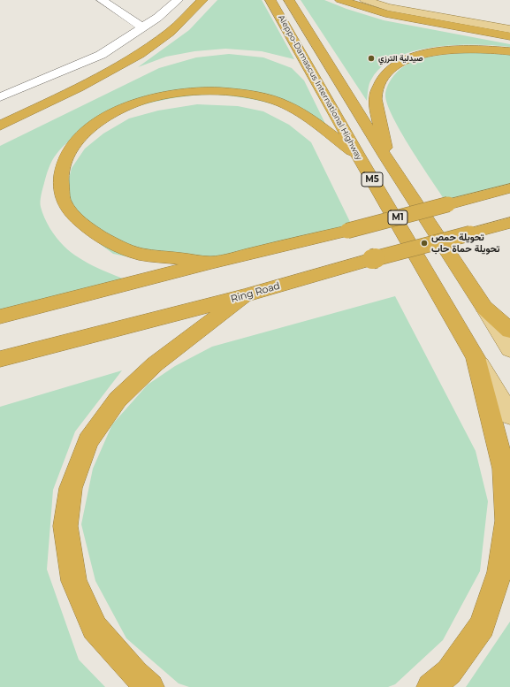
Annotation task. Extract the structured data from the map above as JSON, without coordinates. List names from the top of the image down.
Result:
{
  "streets": {
    "highway": [
      "Aleppo-Damascus International Highway",
      "M5",
      "M1",
      "Ring Road"
    ]
  },
  "places": ["صيدلية الترزي", "تحويلة حمص تحويلة حماة حاب"]
}
